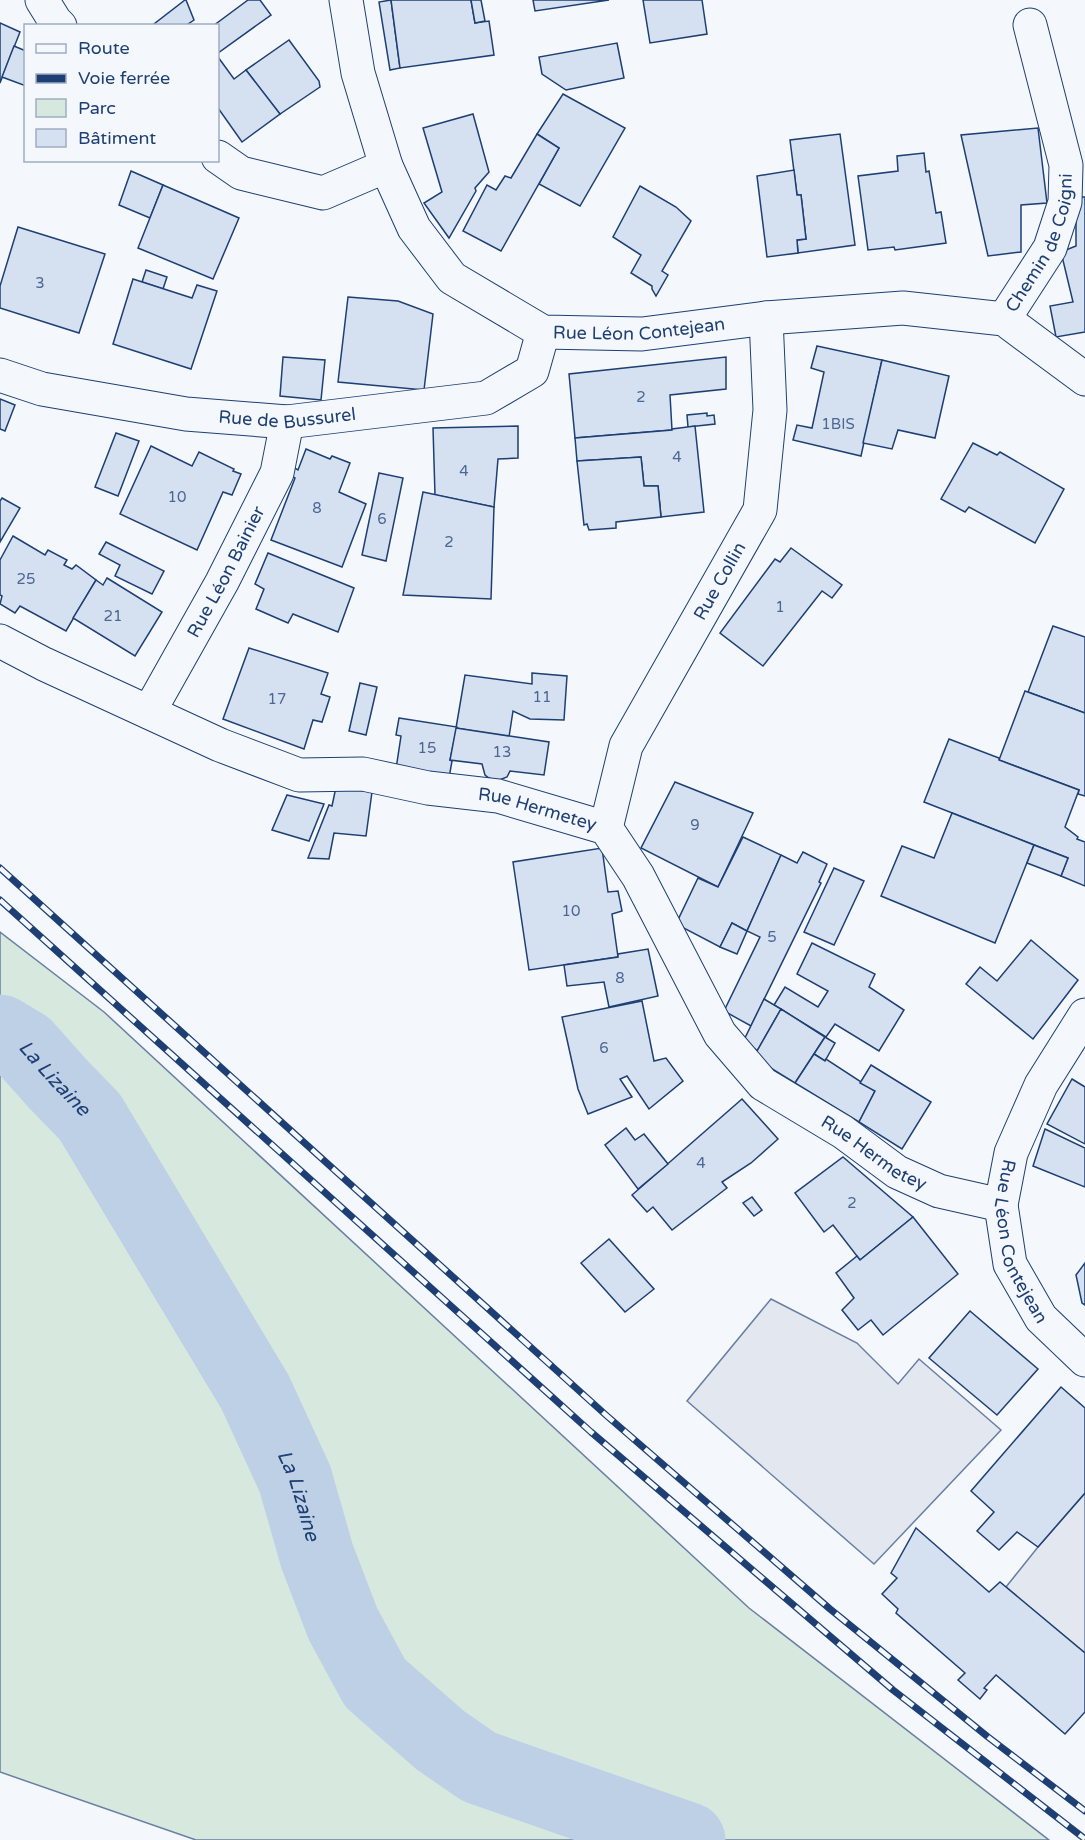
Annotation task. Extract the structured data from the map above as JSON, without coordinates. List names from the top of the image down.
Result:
{
  "streets": {
    "street": [
      "Chemin de Coigni",
      "Rue Léon Contejean",
      "Rue de Bussurel",
      "Rue Léon Bainier",
      "Rue Collin",
      "Rue Hermetey"
    ]
  },
  "crossings": [
    ["Chemin de Coigni", "Rue Léon Contejean"],
    ["Rue Léon Contejean", "Rue de Bussurel"],
    ["Rue Léon Contejean", "Rue Collin"],
    ["Rue Léon Contejean", "Rue Hermetey"],
    ["Rue de Bussurel", "Rue Léon Bainier"],
    ["Rue Léon Bainier", "Rue Hermetey"],
    ["Rue Collin", "Rue Hermetey"]
  ],
  "water": ["La Lizaine"],
  "house_numbers": [
    "3",
    "2",
    "1BIS",
    "4",
    "4",
    "10",
    "8",
    "6",
    "2",
    "25",
    "1",
    "21",
    "11",
    "17",
    "15",
    "13",
    "9",
    "10",
    "5",
    "8",
    "6",
    "4",
    "2"
  ],
  "legend": [
    "Route",
    "Voie ferrée",
    "Parc",
    "Bâtiment"
  ]
}
